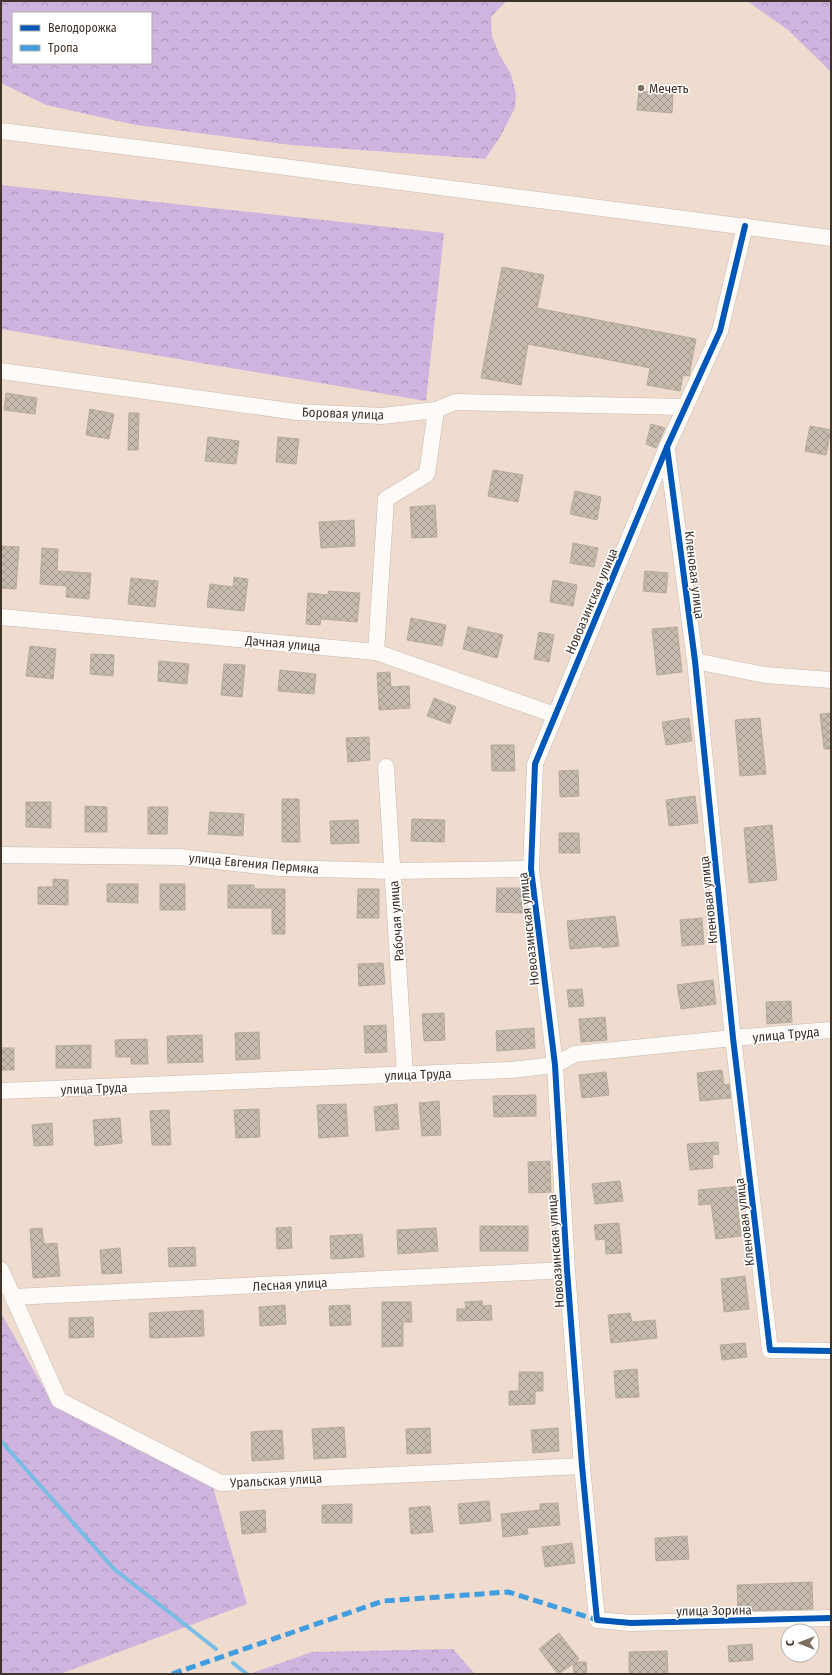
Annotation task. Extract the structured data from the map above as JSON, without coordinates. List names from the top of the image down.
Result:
{
  "streets": {
    "street": [
      "Боровая улица",
      "Кленовая улица",
      "Новоазинская улица",
      "Дачная улица",
      "улица Евгения Пермяка",
      "Рабочая улица",
      "улица Труда",
      "Лесная улица",
      "Уральская улица",
      "улица Зорина"
    ]
  },
  "crossings": [
    ["Боровая улица", "Новоазинская улица"],
    ["Кленовая улица", "Новоазинская улица"],
    ["Кленовая улица", "улица Труда"],
    ["Новоазинская улица", "Дачная улица"],
    ["Новоазинская улица", "улица Евгения Пермяка"],
    ["Новоазинская улица", "улица Труда"],
    ["Новоазинская улица", "Лесная улица"],
    ["Новоазинская улица", "Уральская улица"],
    ["Новоазинская улица", "улица Зорина"],
    ["улица Евгения Пермяка", "Рабочая улица"],
    ["Рабочая улица", "улица Труда"],
    ["Лесная улица", "Уральская улица"]
  ],
  "places": ["Мечеть"],
  "legend": ["Велодорожка", "Тропа"],
  "north": "left"
}
